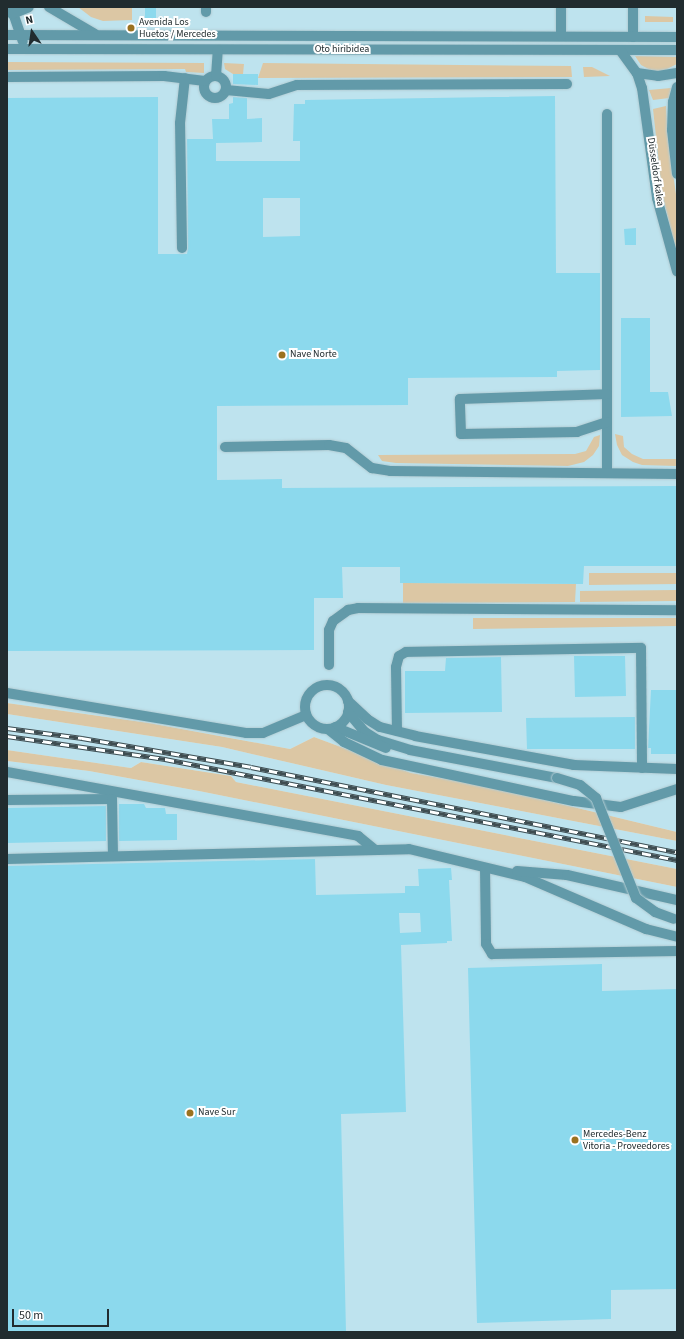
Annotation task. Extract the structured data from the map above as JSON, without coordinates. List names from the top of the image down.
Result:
{
  "streets": {
    "street": ["Oto hiribidea", "Düsseldorf kalea"]
  },
  "crossings": [
    ["Oto hiribidea", "Düsseldorf kalea"]
  ],
  "places": [
    "Avenida Los Huetos / Mercedes",
    "Nave Norte",
    "Nave Sur",
    "Mercedes-Benz Vitoria - Proveedores"
  ],
  "scale_bar": "50 m",
  "north": "top"
}
